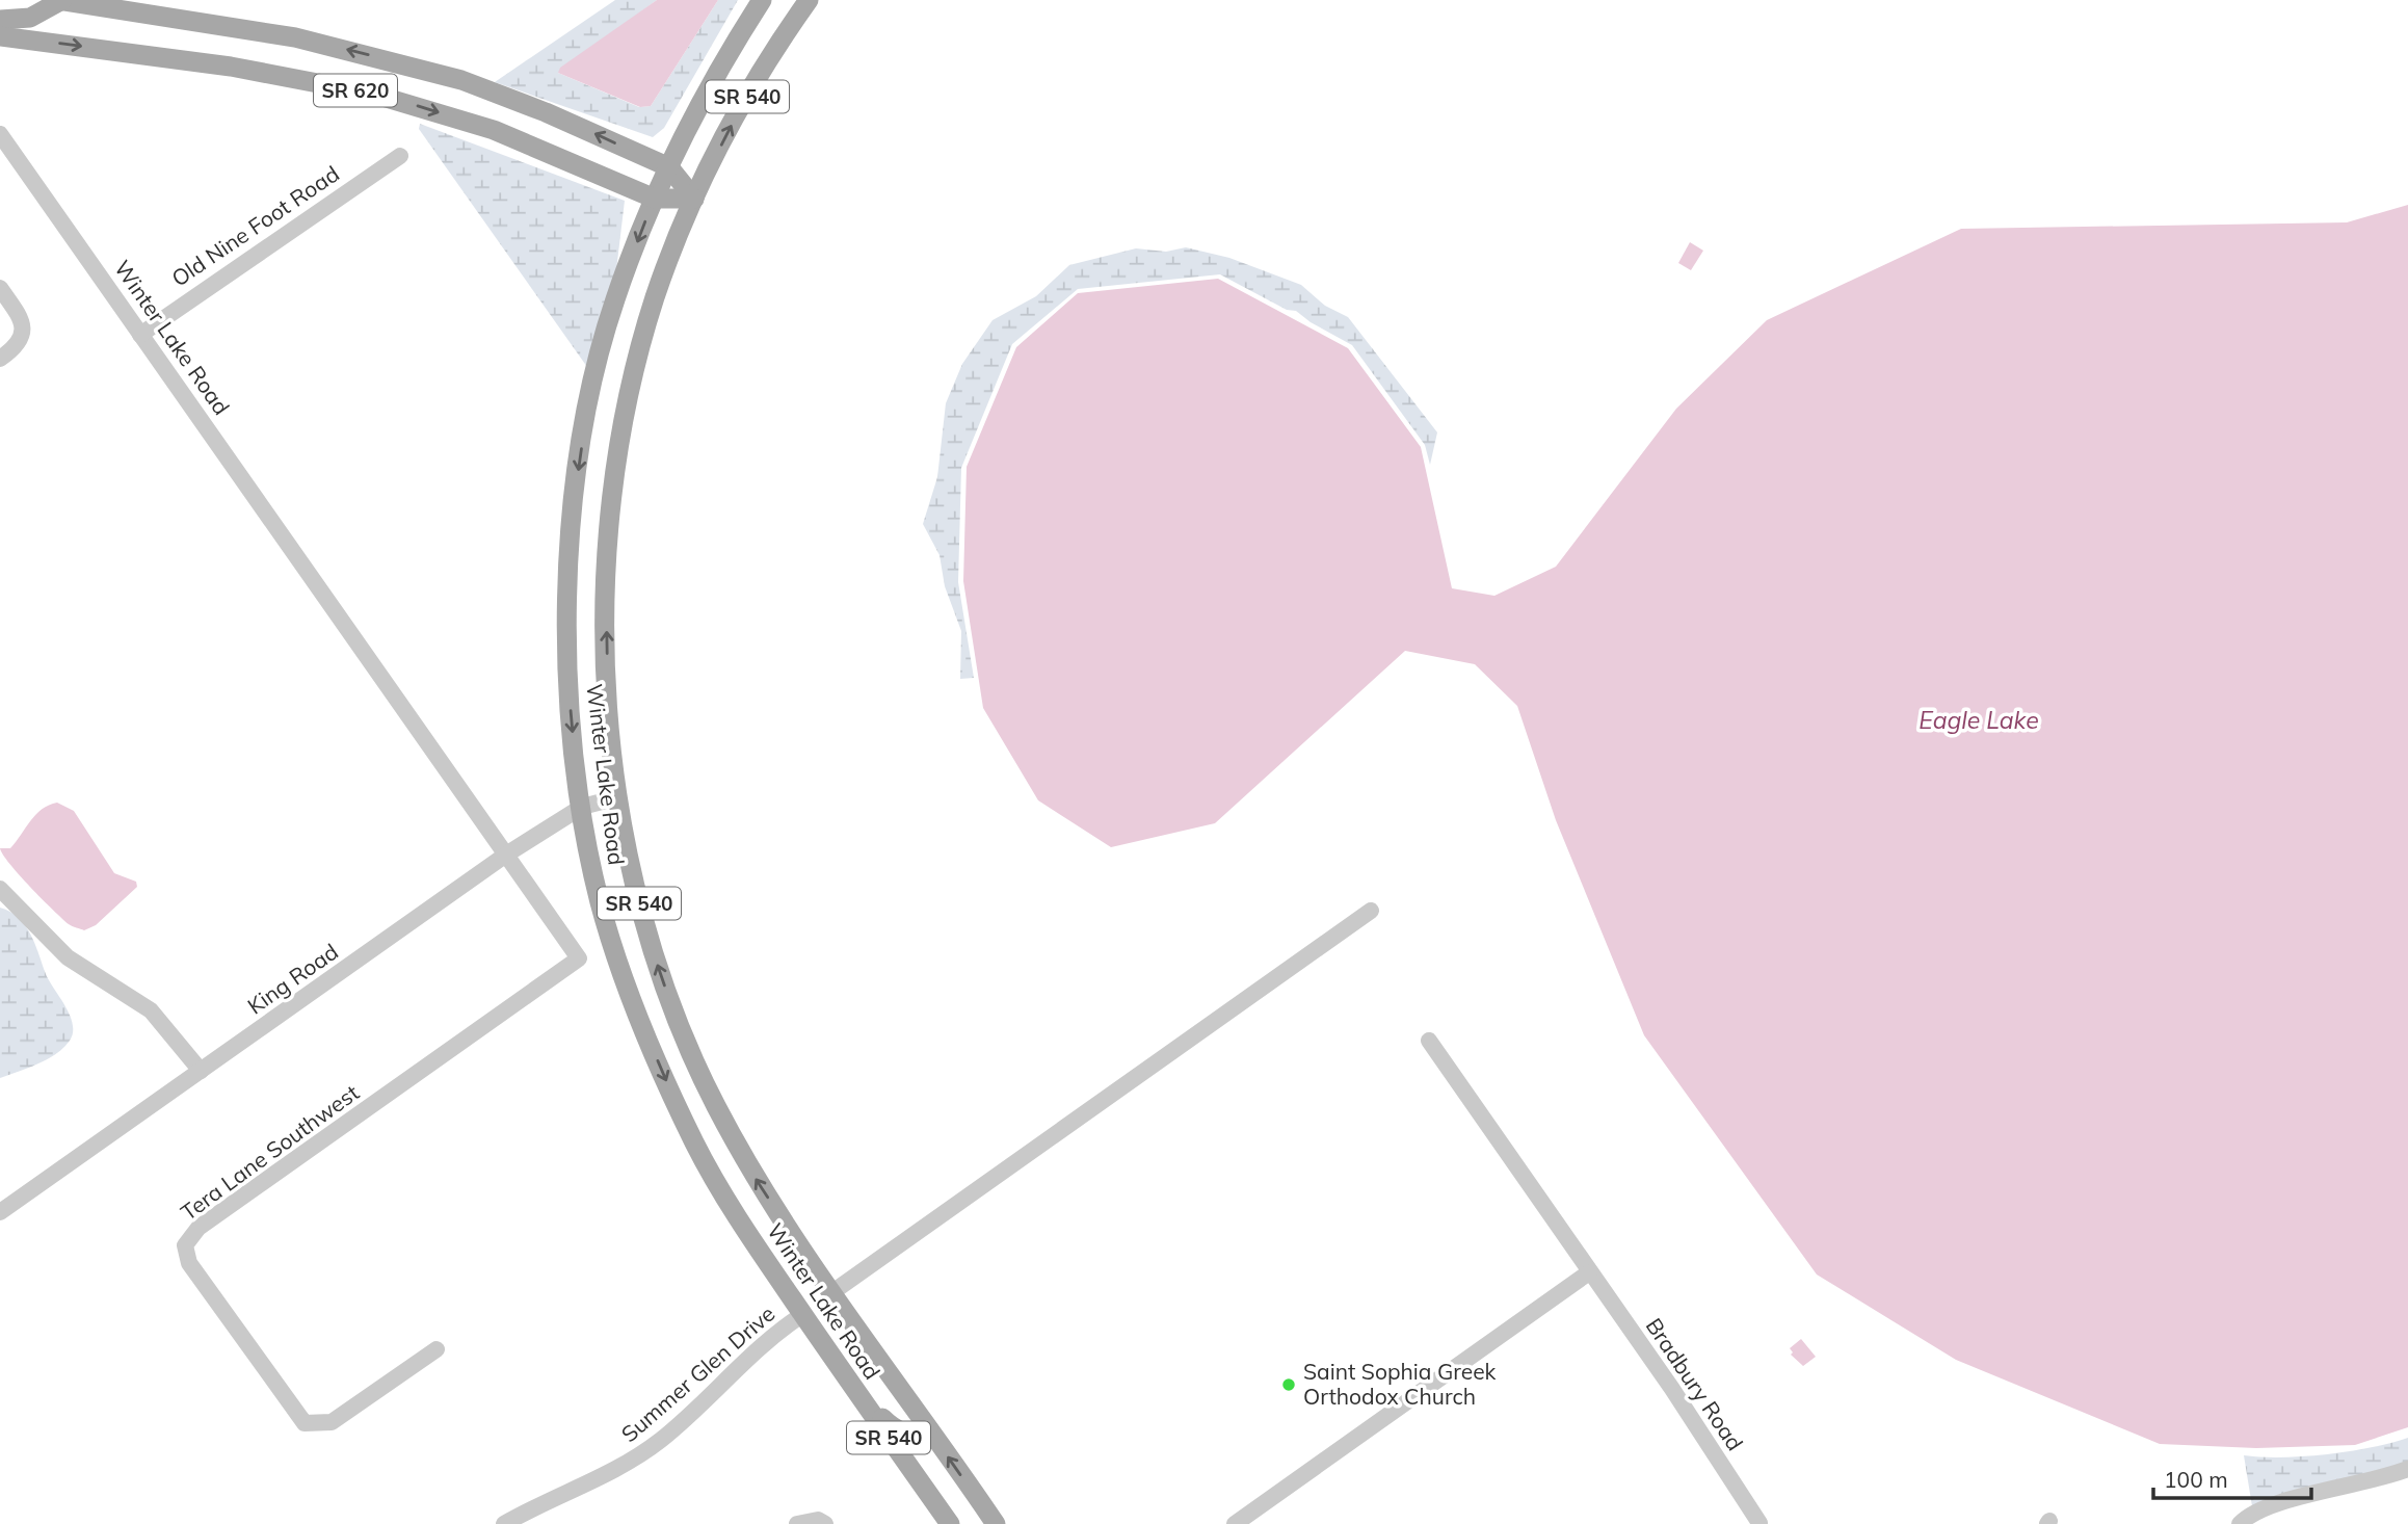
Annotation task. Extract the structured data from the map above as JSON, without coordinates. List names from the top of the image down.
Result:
{
  "streets": {
    "main road": ["SR 620", "SR 540", "Winter Lake Road"],
    "street": [
      "Old Nine Foot Road",
      "King Road",
      "Tera Lane Southwest",
      "Summer Glen Drive",
      "Bradbury Road"
    ]
  },
  "crossings": [
    ["SR 620", "SR 540"],
    ["SR 620", "Winter Lake Road"],
    ["SR 540", "Winter Lake Road"],
    ["Old Nine Foot Road", "Winter Lake Road"],
    ["Winter Lake Road", "King Road"],
    ["Winter Lake Road", "Tera Lane Southwest"],
    ["Winter Lake Road", "Summer Glen Drive"]
  ],
  "water": ["Eagle Lake"],
  "places": ["Saint Sophia Greek Orthodox Church"],
  "scale_bar": "100 m"
}
